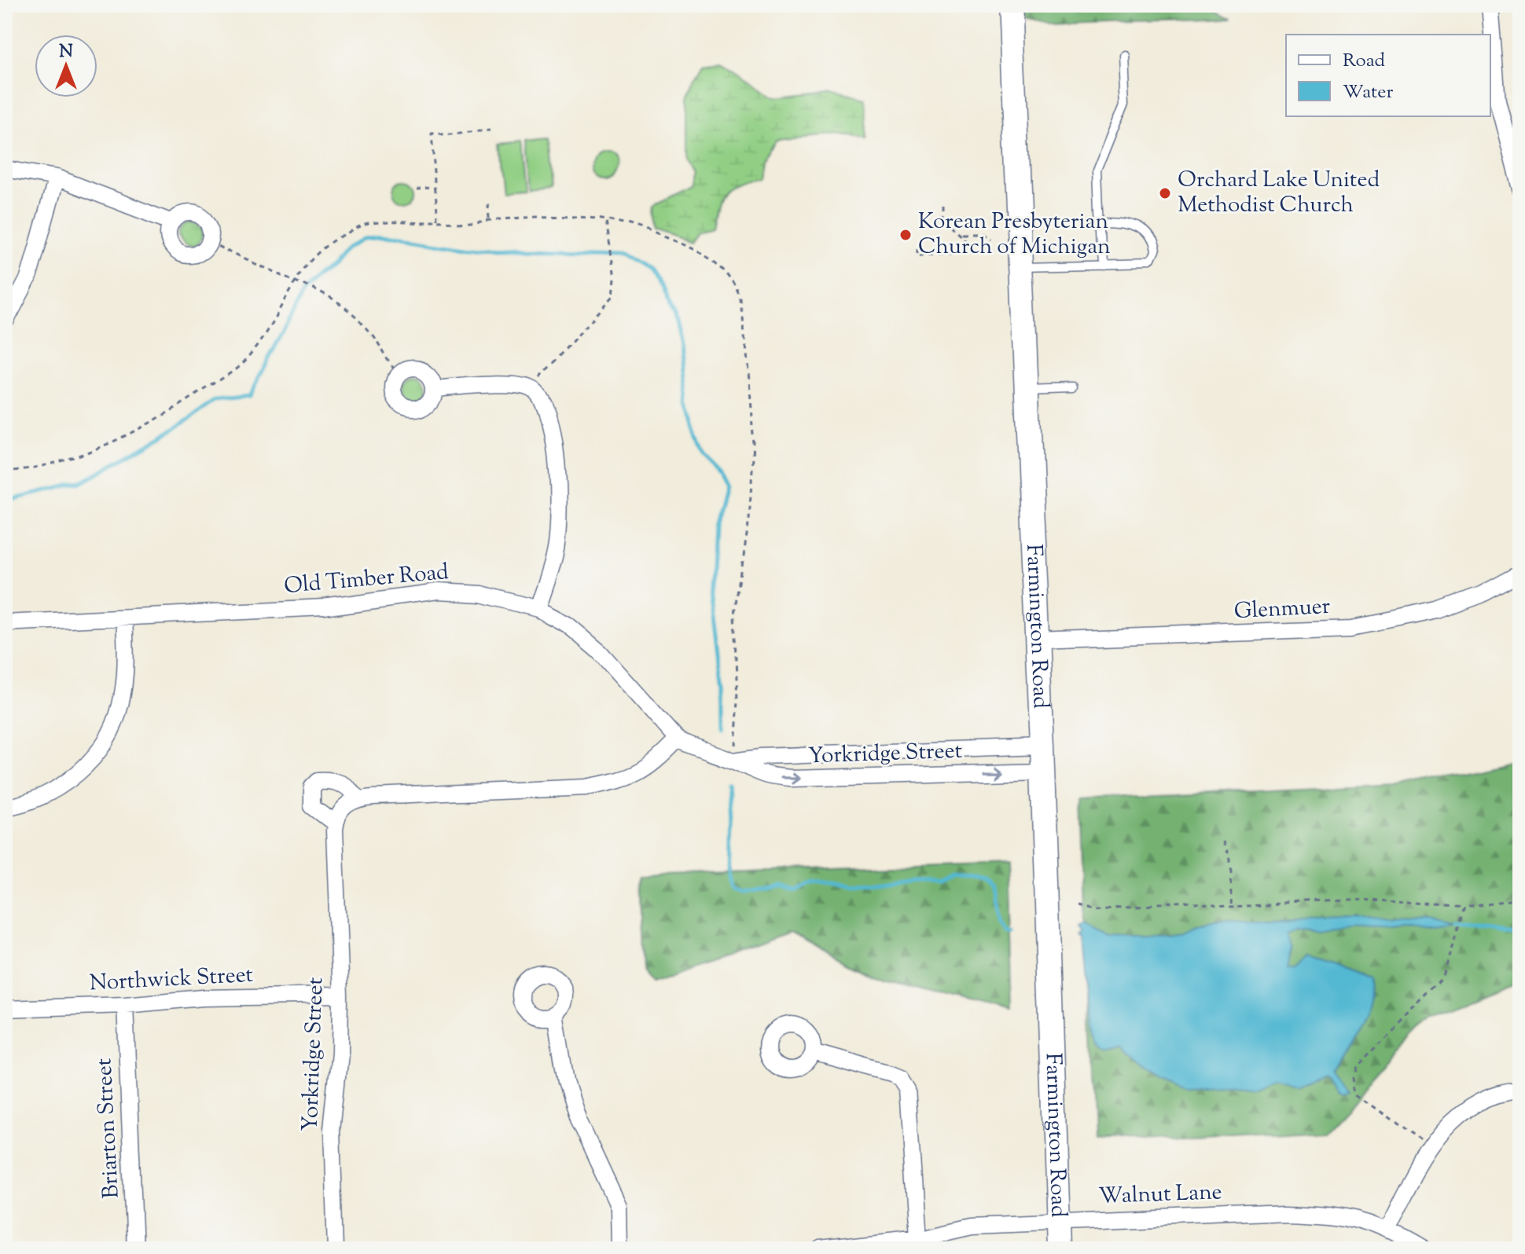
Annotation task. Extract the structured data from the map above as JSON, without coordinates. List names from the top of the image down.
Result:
{
  "streets": {
    "street": [
      "Old Timber Road",
      "Glenmuer",
      "Farmington Road",
      "Yorkridge Street",
      "Northwick Street",
      "Briarton Street",
      "Walnut Lane"
    ]
  },
  "crossings": [
    ["Old Timber Road", "Yorkridge Street"],
    ["Glenmuer", "Farmington Road"],
    ["Farmington Road", "Yorkridge Street"],
    ["Farmington Road", "Walnut Lane"],
    ["Yorkridge Street", "Northwick Street"],
    ["Northwick Street", "Briarton Street"]
  ],
  "places": ["Orchard Lake United Methodist Church", "Korean Presbyterian Church of Michigan"],
  "legend": ["Road", "Water"],
  "north": "top"
}
